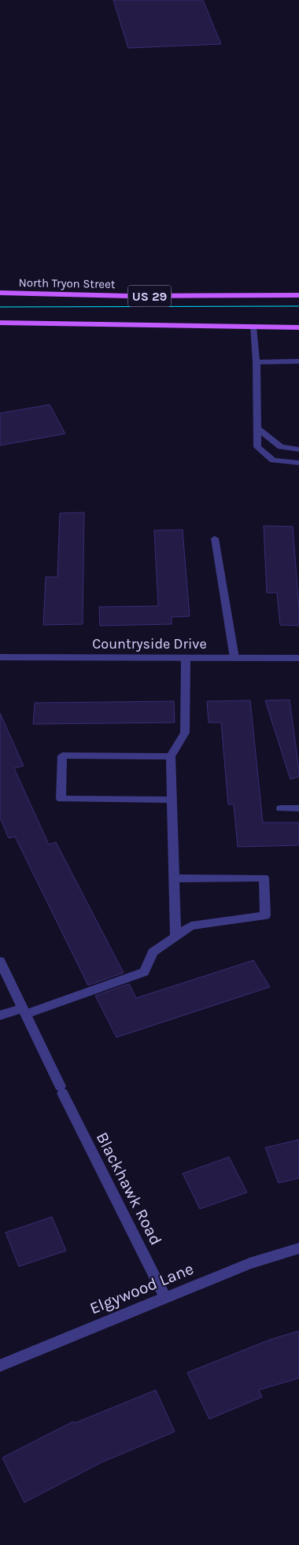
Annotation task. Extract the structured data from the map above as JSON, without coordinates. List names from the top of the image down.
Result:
{
  "streets": {
    "main road": ["North Tryon Street", "US 29"],
    "street": ["Countryside Drive", "Blackhawk Road", "Elgywood Lane"]
  },
  "crossings": [
    ["Blackhawk Road", "Elgywood Lane"]
  ]
}
